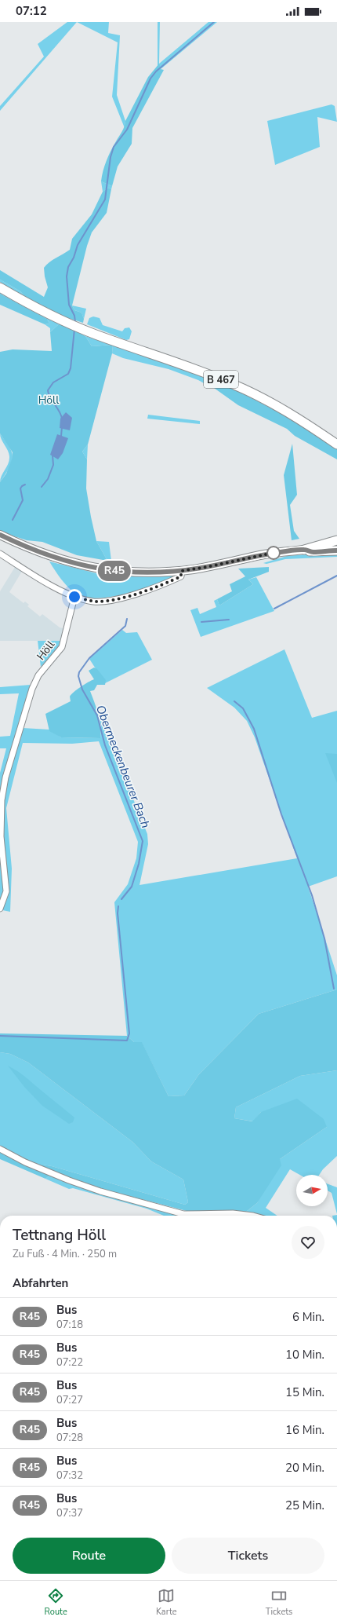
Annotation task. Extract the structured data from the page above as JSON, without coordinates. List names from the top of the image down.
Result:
{
  "streets": {
    "main road": ["B 467"],
    "street": ["Höll"]
  },
  "water": ["Obermeckenbeurer Bach"],
  "parks": ["Höll"],
  "lines": ["bus line R45"],
  "north": "right",
  "page": {
    "status": "07:12",
    "on_map": "R45",
    "heading": [
      ["Tettnang Höll", "Zu Fuß · 4 Min. · 250 m"],
      "Abfahrten"
    ],
    "list": [
      {
        "mark": "R45",
        "name": "Bus",
        "note": "07:18",
        "value": "6 Min."
      },
      {
        "mark": "R45",
        "name": "Bus",
        "note": "07:22",
        "value": "10 Min."
      },
      {
        "mark": "R45",
        "name": "Bus",
        "note": "07:27",
        "value": "15 Min."
      },
      {
        "mark": "R45",
        "name": "Bus",
        "note": "07:28",
        "value": "16 Min."
      },
      {
        "mark": "R45",
        "name": "Bus",
        "note": "07:32",
        "value": "20 Min."
      },
      {
        "mark": "R45",
        "name": "Bus",
        "note": "07:37",
        "value": "25 Min."
      }
    ],
    "buttons": ["Route", "Tickets"],
    "tabs": ["Route", "Karte", "Tickets"]
  }
}
